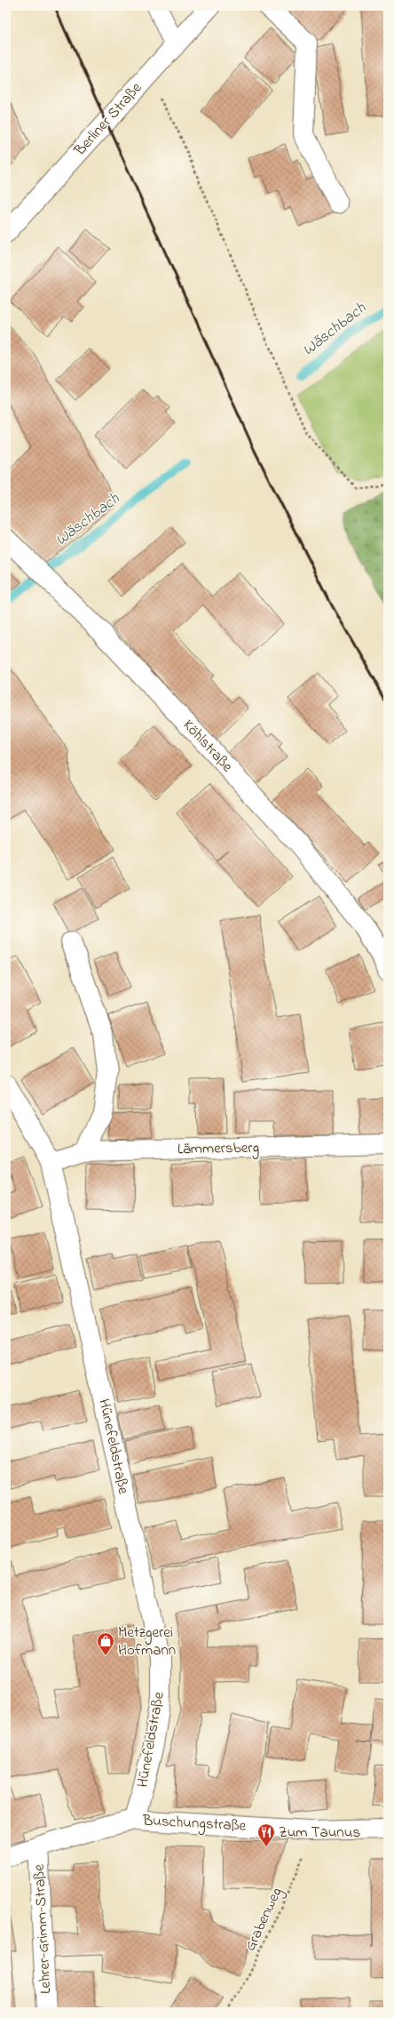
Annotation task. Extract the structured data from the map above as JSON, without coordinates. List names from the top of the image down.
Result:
{
  "streets": {
    "street": [
      "Berliner Straße",
      "Köhlstraße",
      "Lämmersberg",
      "Hünefeldstraße",
      "Buschungstraße",
      "Lehrer-Grimm-Straße"
    ],
    "path": ["Grabenweg"]
  },
  "crossings": [
    ["Lämmersberg", "Hünefeldstraße"],
    ["Hünefeldstraße", "Buschungstraße"],
    ["Buschungstraße", "Grabenweg"],
    ["Buschungstraße", "Lehrer-Grimm-Straße"]
  ],
  "water": ["Wäschbach"],
  "places": {
    "shop": ["Metzgerei Hofmann"],
    "restaurant": ["Zum Taunus"]
  }
}
